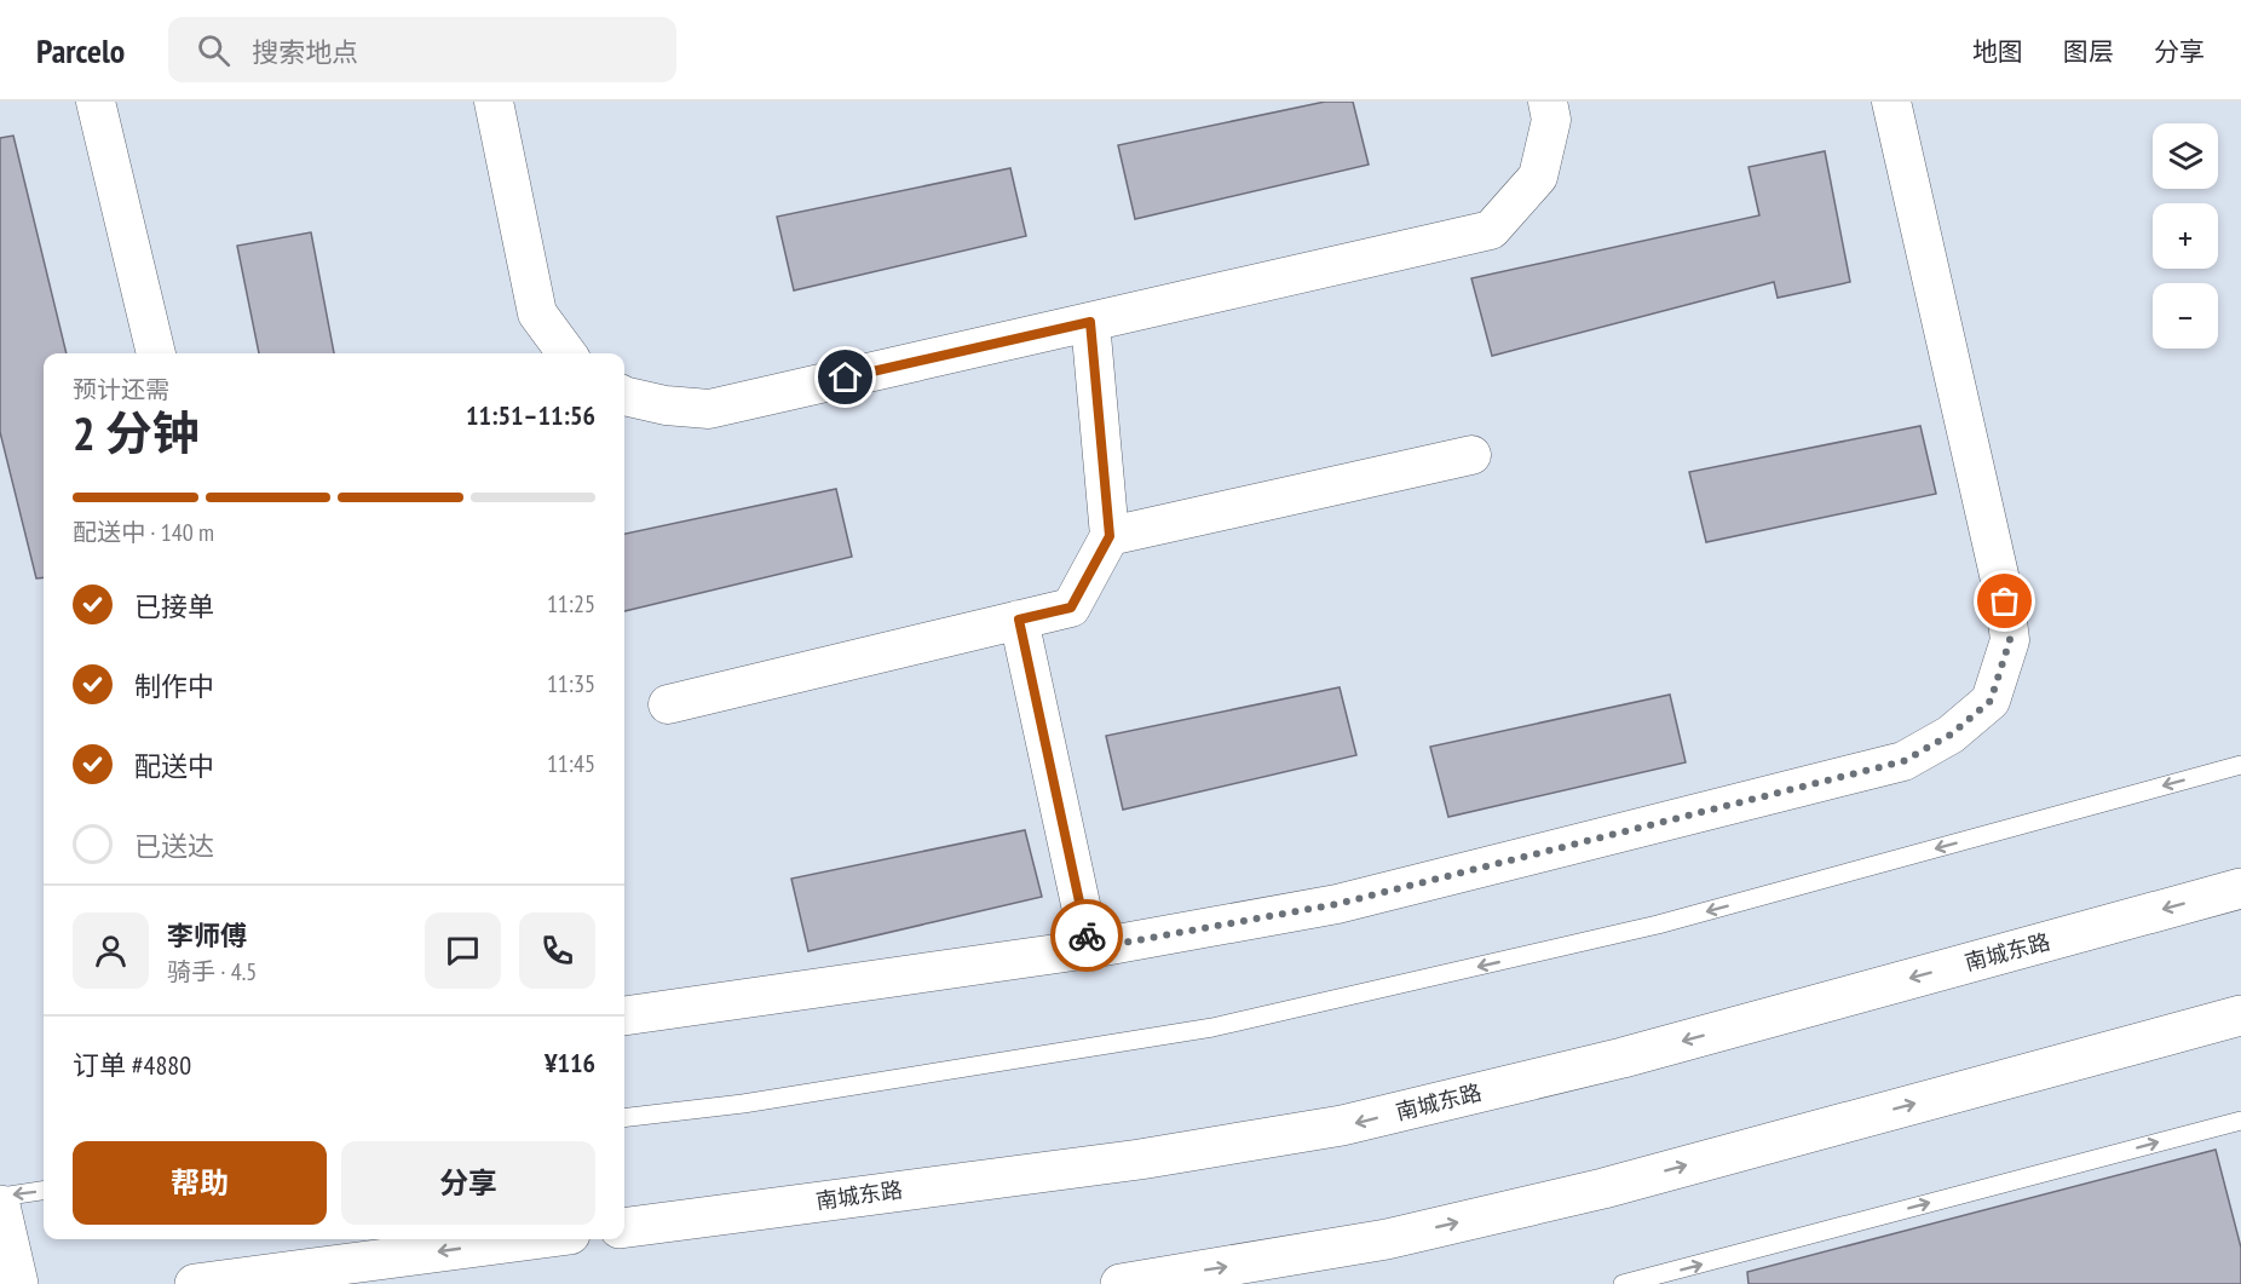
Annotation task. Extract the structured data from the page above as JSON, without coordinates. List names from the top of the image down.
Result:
{
  "streets": {
    "main road": ["南城东路"]
  },
  "page": {
    "header": "Parcelo",
    "search": "搜索地点",
    "nav": ["地图", "图层", "分享"],
    "map_buttons": ["+", "−"],
    "heading": ["2 分钟", "预计还需", "11:51–11:56"],
    "panel": [
      "李师傅",
      "骑手 · 4.5",
      "订单 #4880",
      "¥116"
    ],
    "bar": "配送中 · 140 m",
    "list": [
      ["已接单", "11:25"],
      ["制作中", "11:35"],
      ["配送中", "11:45"],
      "已送达"
    ],
    "buttons": ["帮助", "分享"]
  }
}
